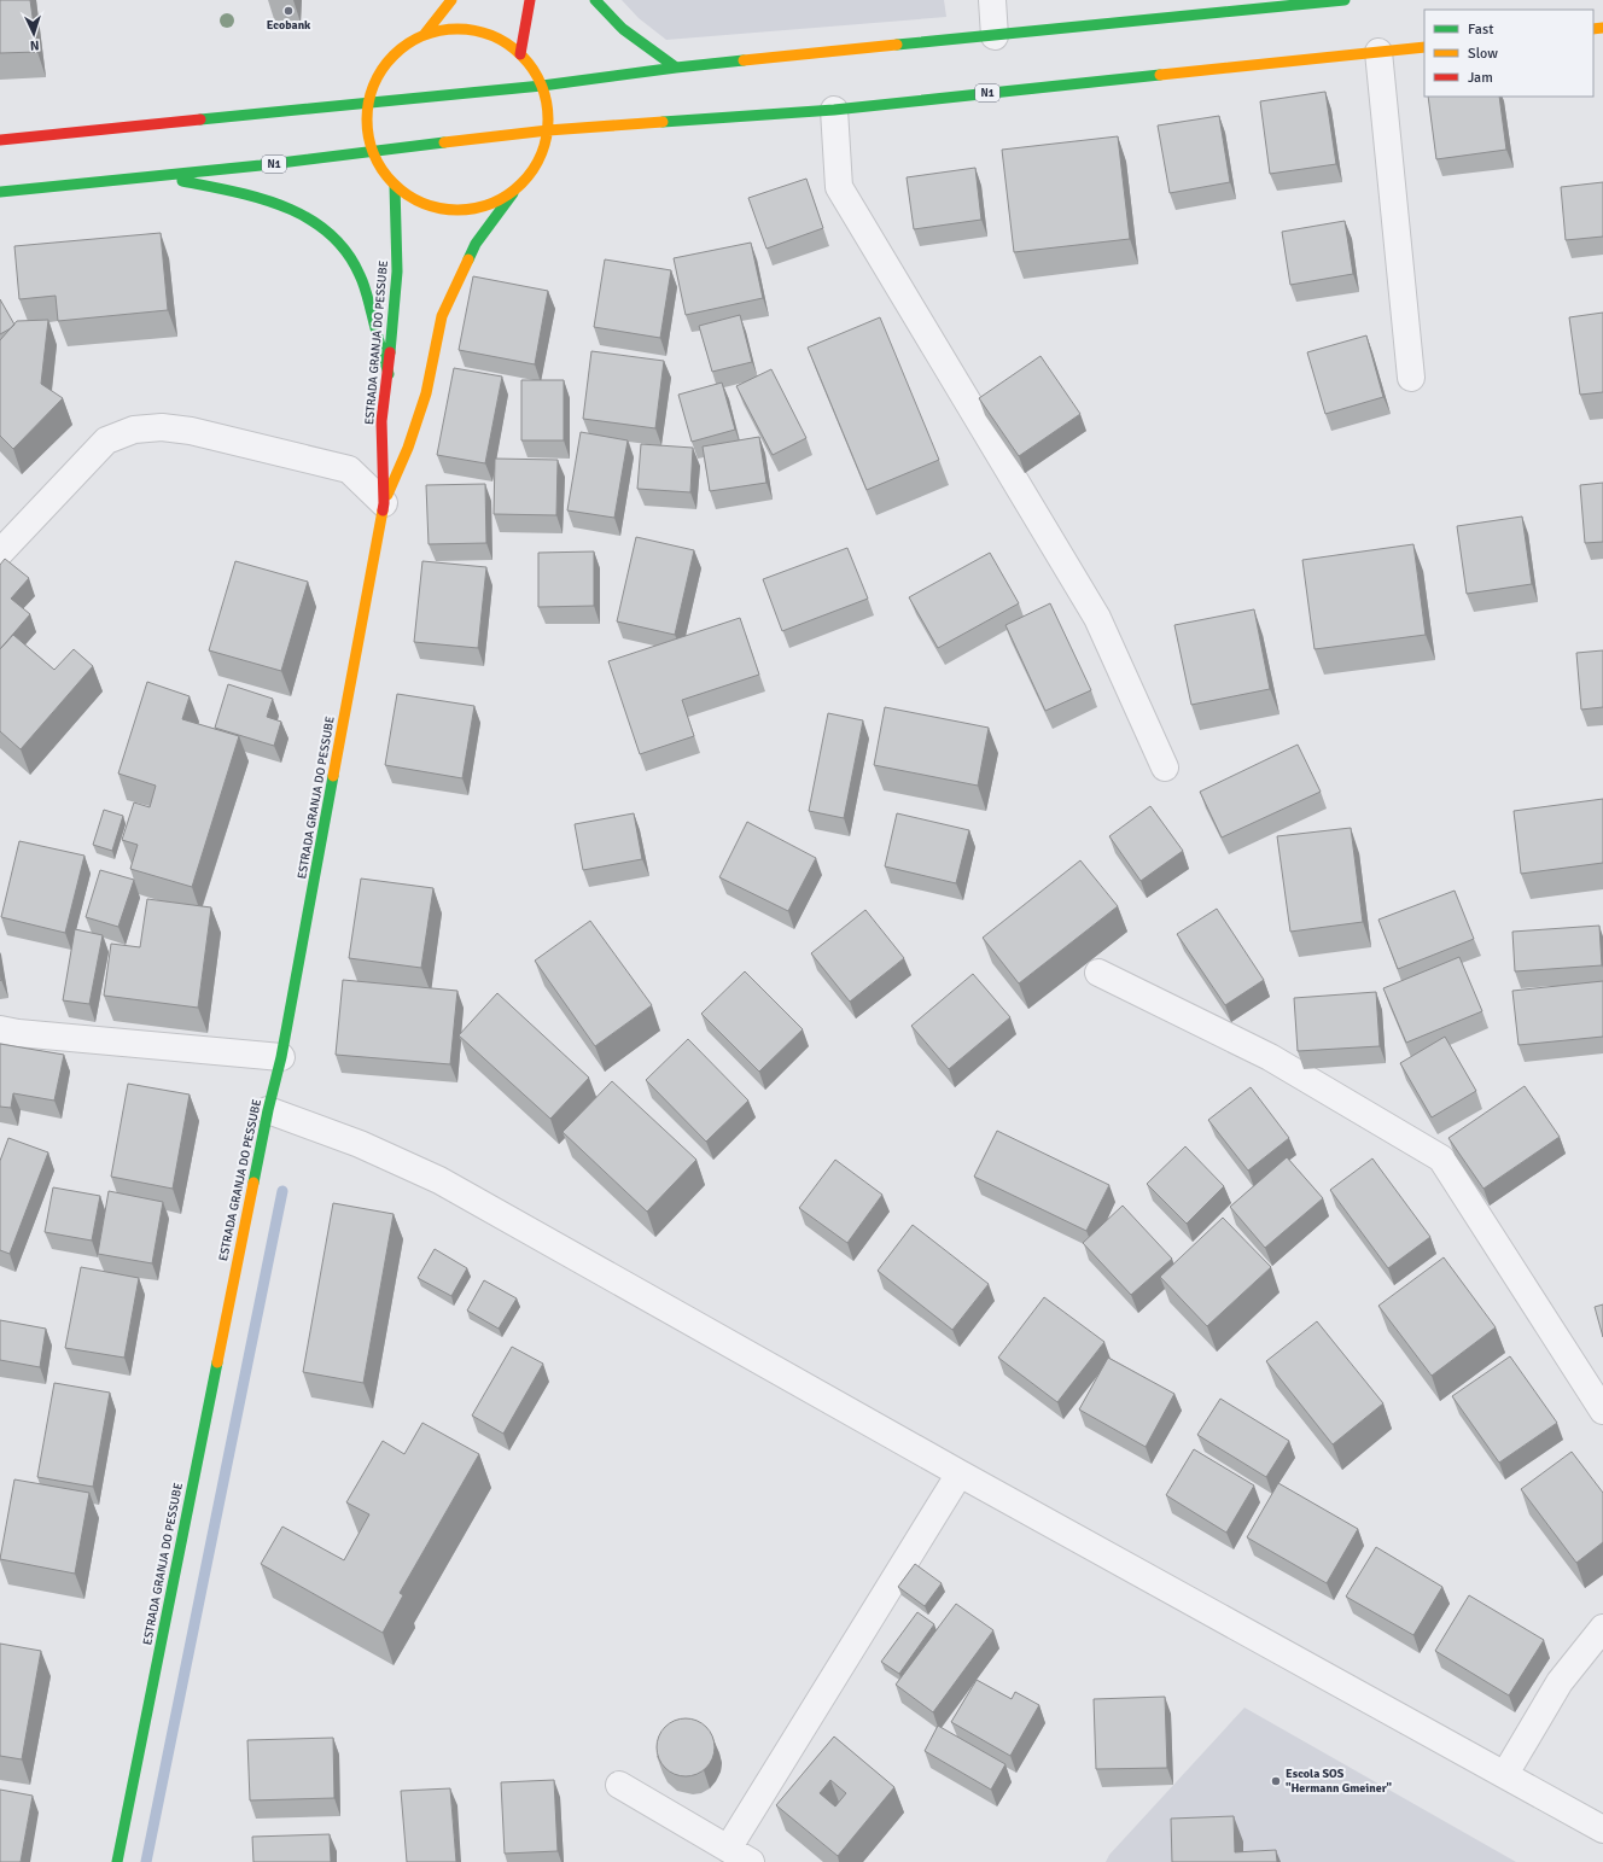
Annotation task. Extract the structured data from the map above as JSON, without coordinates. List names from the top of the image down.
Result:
{
  "streets": {
    "main road": ["N1", "ESTRADA GRANJA DO PESSUBE"]
  },
  "crossings": [
    ["N1", "ESTRADA GRANJA DO PESSUBE"]
  ],
  "places": ["Ecobank", "Escola SOS \"Hermann Gmeiner\""],
  "legend": ["Fast", "Slow", "Jam"],
  "north": "bottom"
}
